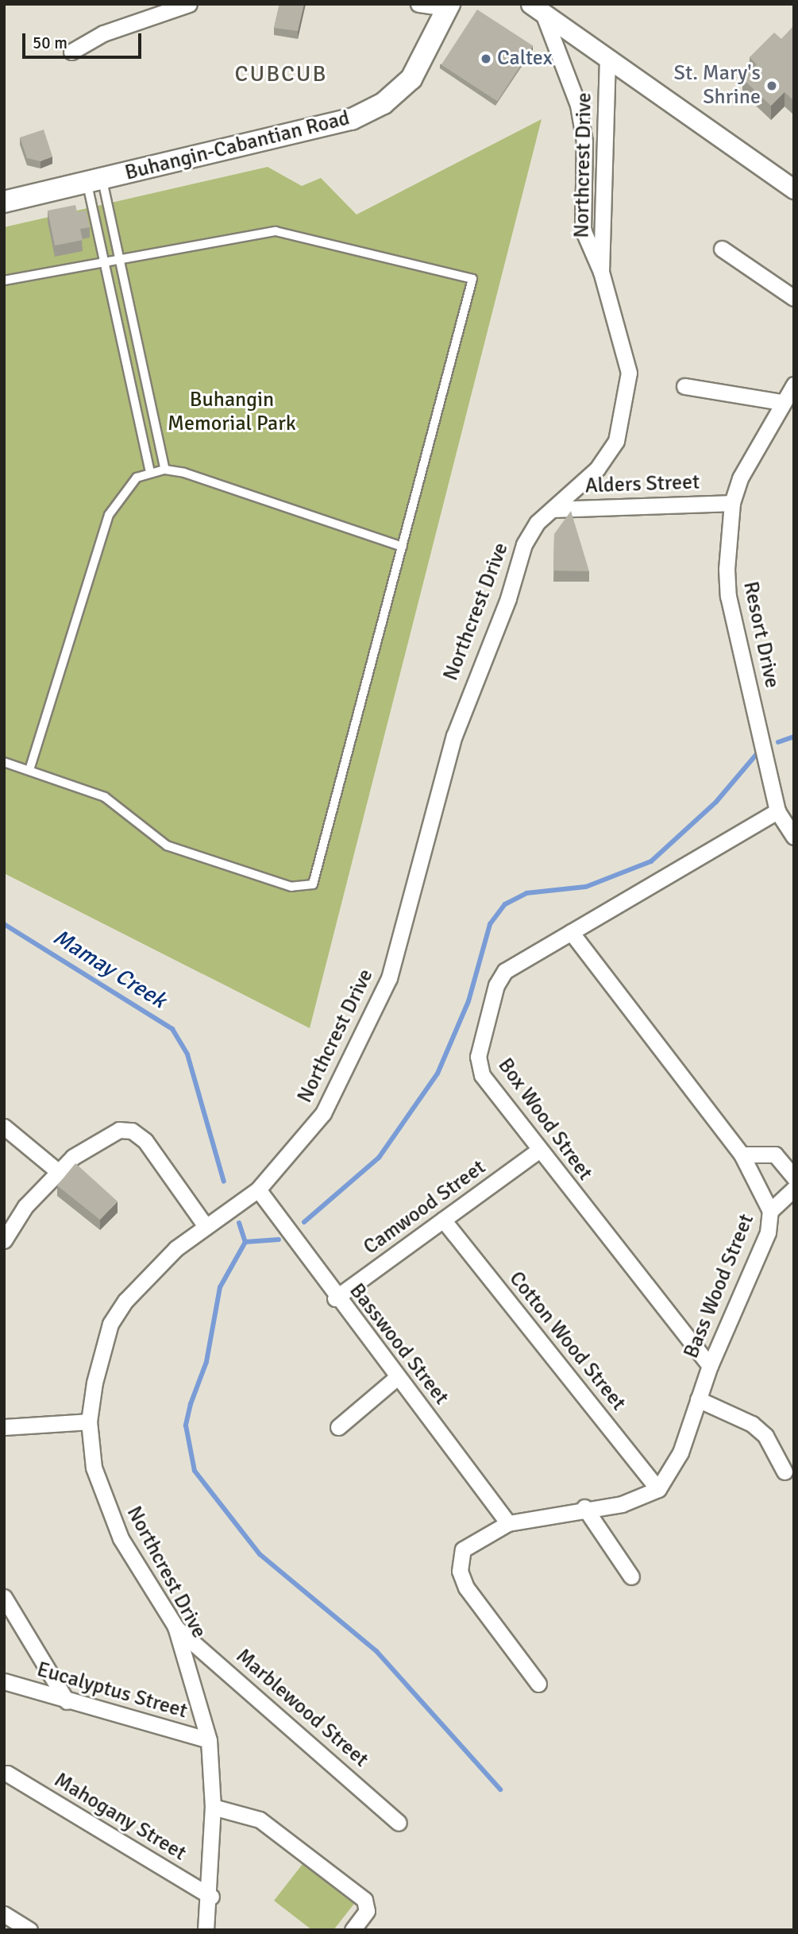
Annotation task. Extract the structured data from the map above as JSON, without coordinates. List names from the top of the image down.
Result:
{
  "streets": {
    "main road": ["Buhangin-Cabantian Road"],
    "street": [
      "Northcrest Drive",
      "Alders Street",
      "Resort Drive",
      "Box Wood Street",
      "Camwood Street",
      "Bass Wood Street",
      "Cotton Wood Street",
      "Basswood Street",
      "Eucalyptus Street",
      "Marblewood Street",
      "Mahogany Street"
    ]
  },
  "crossings": [
    ["Northcrest Drive", "Alders Street"],
    ["Northcrest Drive", "Basswood Street"],
    ["Northcrest Drive", "Eucalyptus Street"],
    ["Northcrest Drive", "Marblewood Street"],
    ["Northcrest Drive", "Mahogany Street"],
    ["Alders Street", "Resort Drive"],
    ["Resort Drive", "Box Wood Street"],
    ["Box Wood Street", "Camwood Street"],
    ["Box Wood Street", "Bass Wood Street"],
    ["Camwood Street", "Cotton Wood Street"],
    ["Camwood Street", "Basswood Street"],
    ["Bass Wood Street", "Cotton Wood Street"]
  ],
  "districts": ["CUBCUB"],
  "water": ["Mamay Creek"],
  "parks": ["Buhangin Memorial Park"],
  "places": ["Caltex", "St. Mary's Shrine"],
  "scale_bar": "50 m"
}
